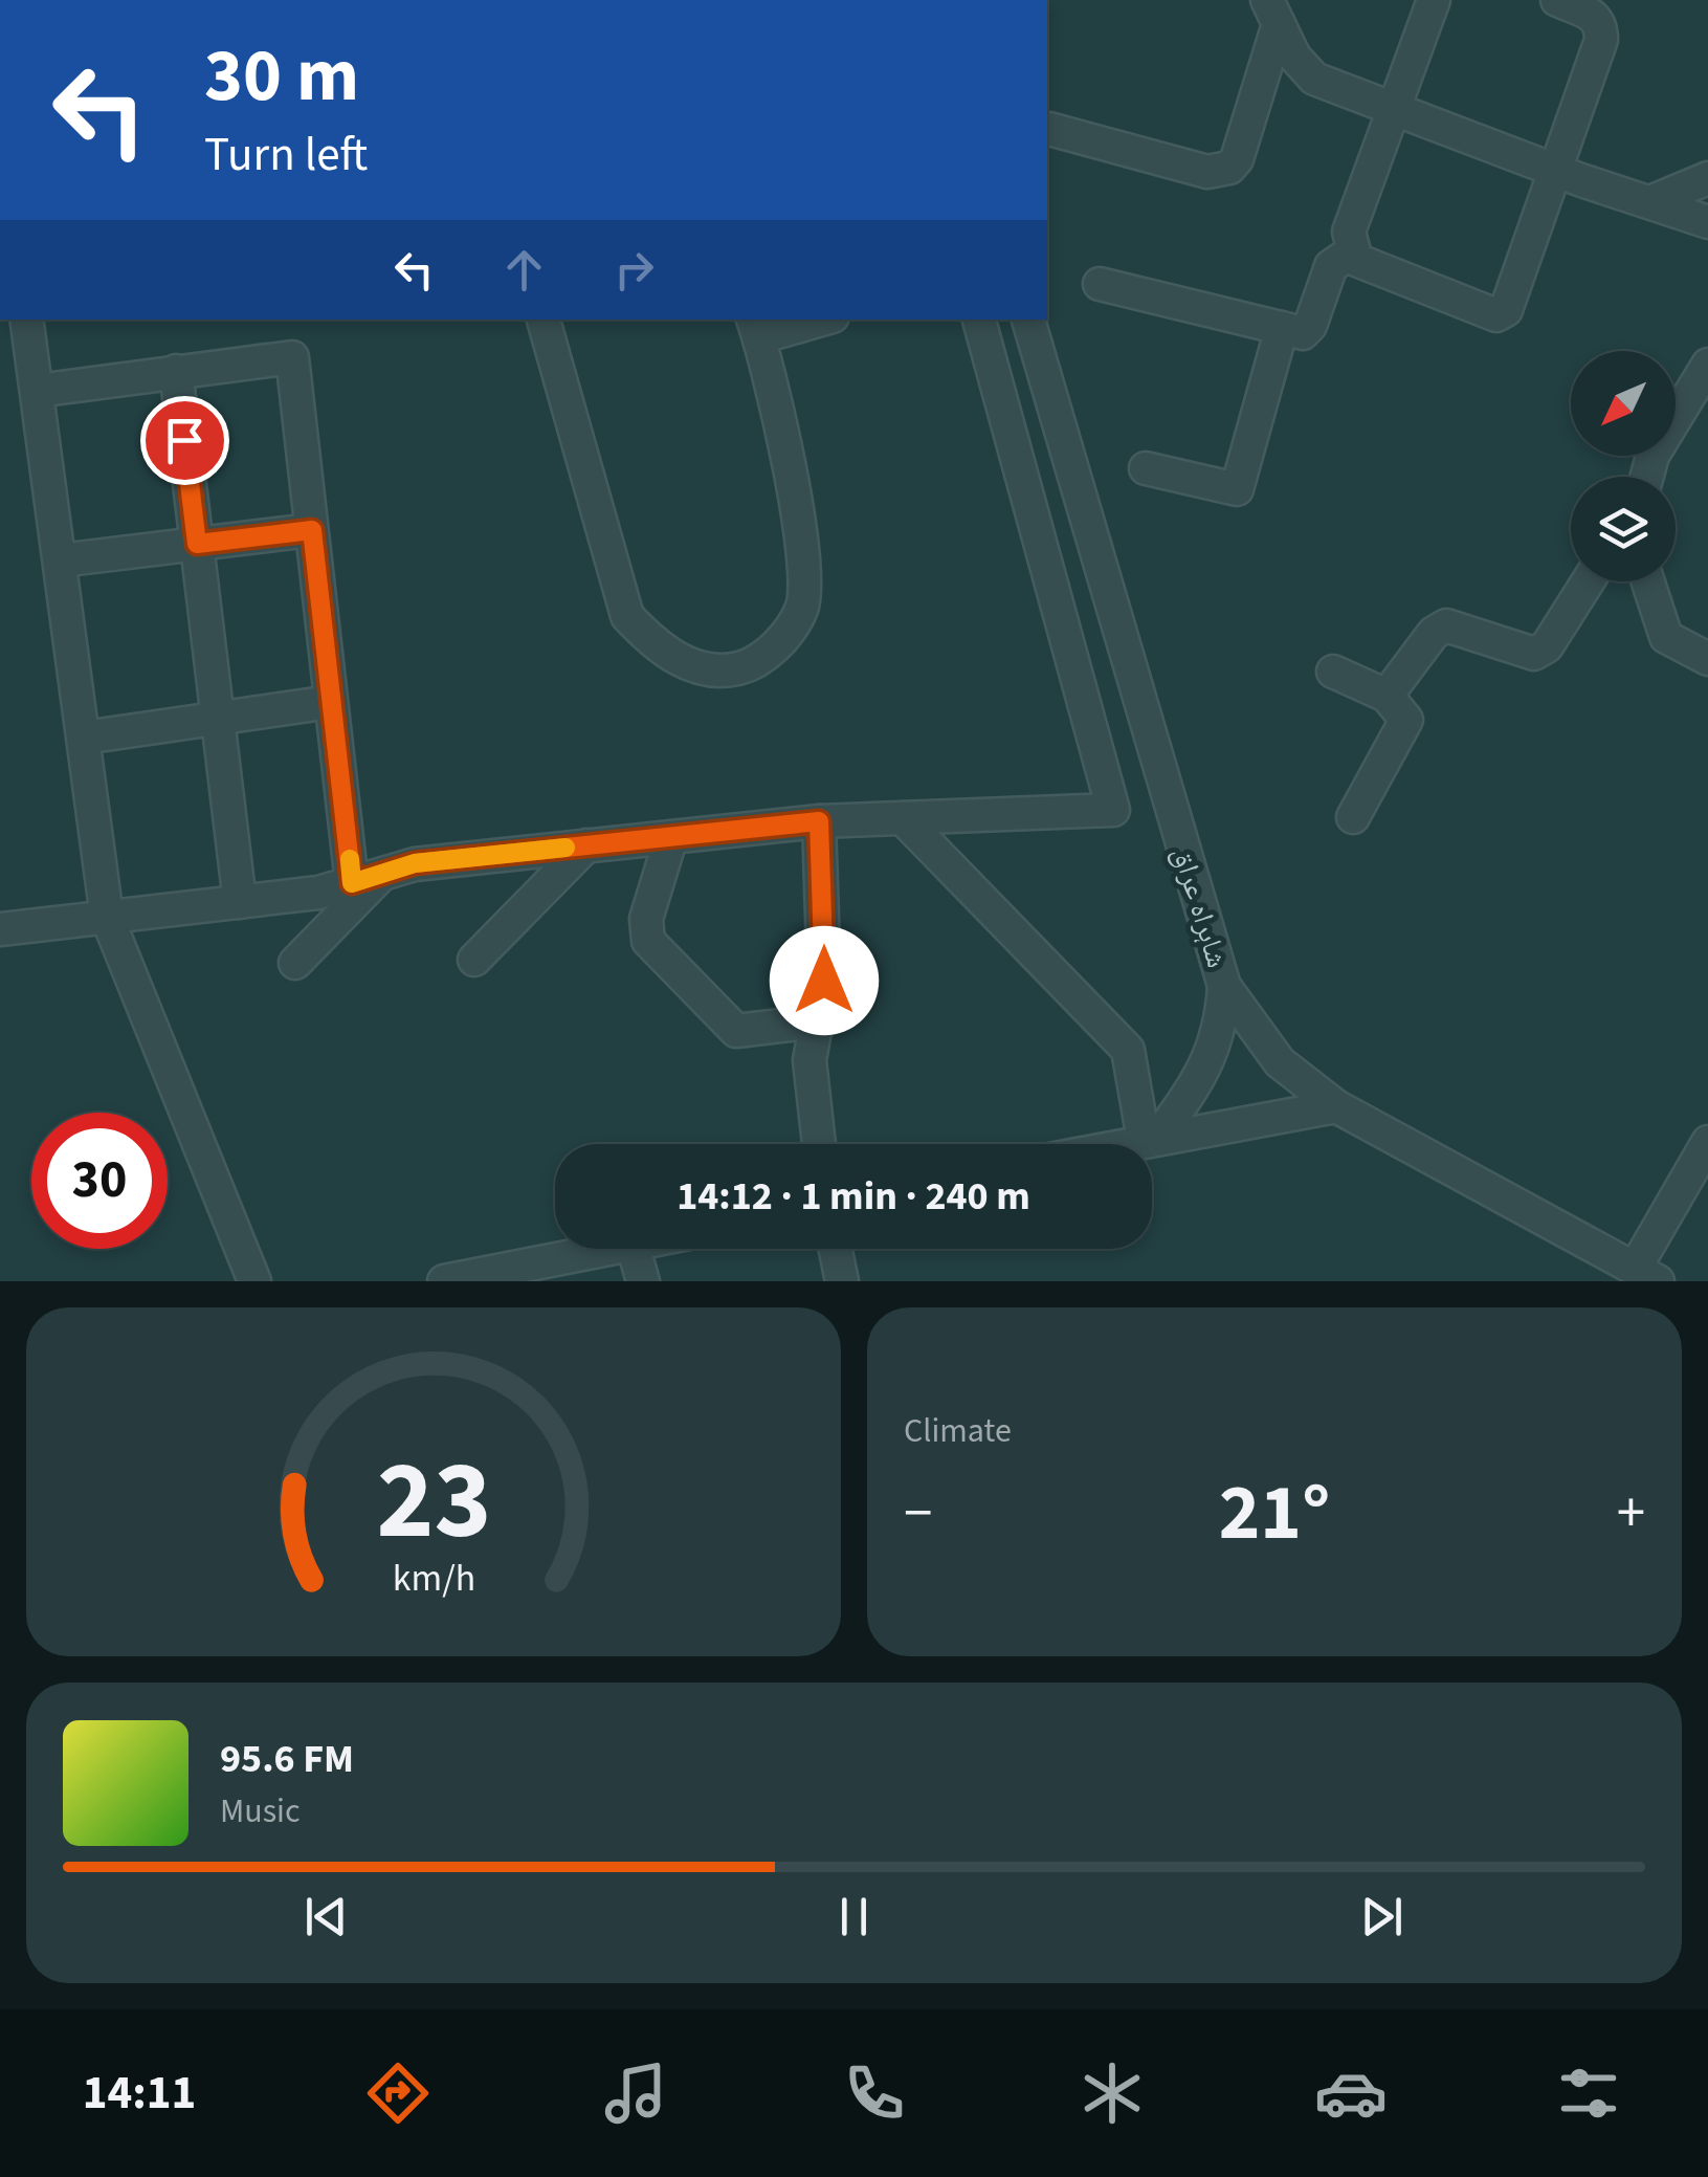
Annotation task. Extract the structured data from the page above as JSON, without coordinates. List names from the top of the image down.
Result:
{
  "streets": {
    "street": ["شاہراہ عراق"]
  },
  "north": "bottom left",
  "page": {
    "turn": ["30 m", "Turn left"],
    "limit": "30",
    "trip": "14:12 · 1 min · 240 m",
    "tile": "Climate",
    "heat": ["−", "21°", "+"],
    "song": ["95.6 FM", "Music"],
    "tabs": "14:11",
    "gauge": ["23", "km/h"]
  }
}
